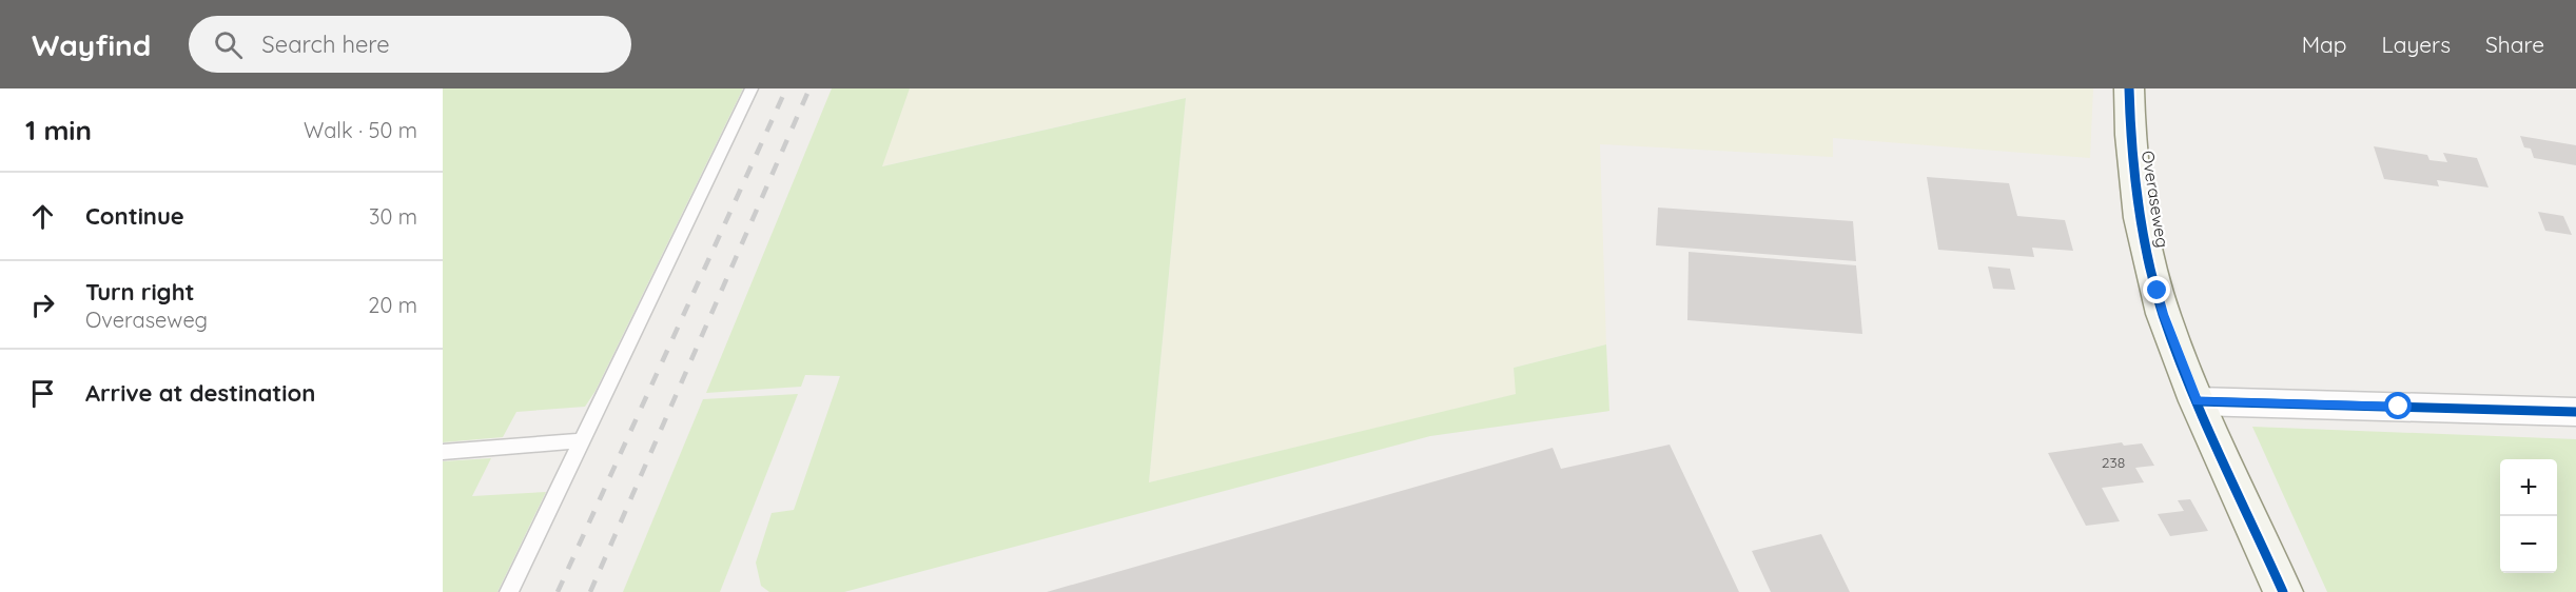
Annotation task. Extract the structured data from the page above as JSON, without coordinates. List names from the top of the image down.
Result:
{
  "streets": {
    "street": ["Overaseweg"]
  },
  "house_numbers": ["238"],
  "page": {
    "header": "Wayfind",
    "search": "Search here",
    "nav": ["Map", "Layers", "Share"],
    "heading": ["1 min", "Walk · 50 m"],
    "list": [
      ["Continue", "30 m"],
      ["Turn right", "Overaseweg", "20 m"],
      "Arrive at destination"
    ],
    "map_buttons": ["+", "−"]
  }
}
